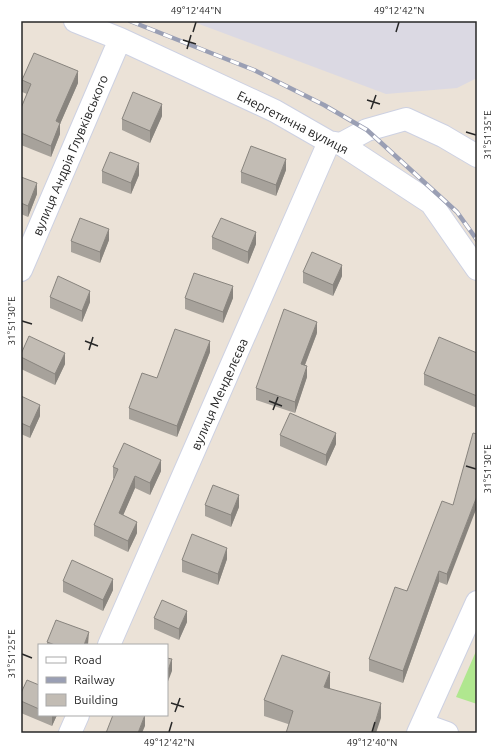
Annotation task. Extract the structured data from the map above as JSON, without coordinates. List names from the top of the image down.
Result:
{
  "streets": {
    "street": ["Енергетична вулиця", "вулиця Андрія Глувківського", "вулиця Менделєєва"]
  },
  "crossings": [
    ["Енергетична вулиця", "вулиця Андрія Глувківського"],
    ["Енергетична вулиця", "вулиця Менделєєва"]
  ],
  "legend": ["Road", "Railway", "Building"],
  "coordinates": [
    "49°12'44\"N",
    "49°12'42\"N",
    "31°51'35\"E",
    "31°51'30\"E",
    "31°51'25\"E",
    "49°12'40\"N"
  ]
}
